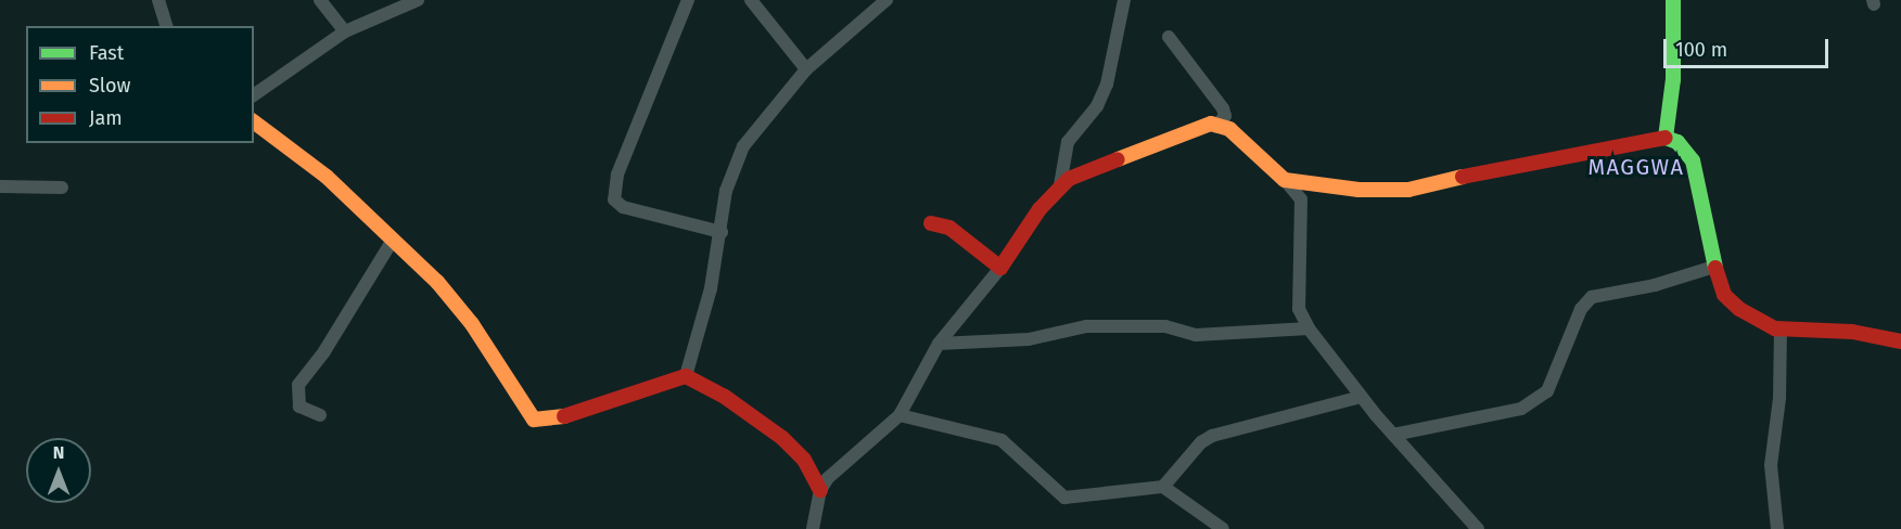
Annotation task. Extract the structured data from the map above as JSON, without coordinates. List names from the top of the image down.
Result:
{
  "districts": ["MAGGWA"],
  "legend": ["Fast", "Slow", "Jam"],
  "scale_bar": "100 m",
  "north": "top"
}
